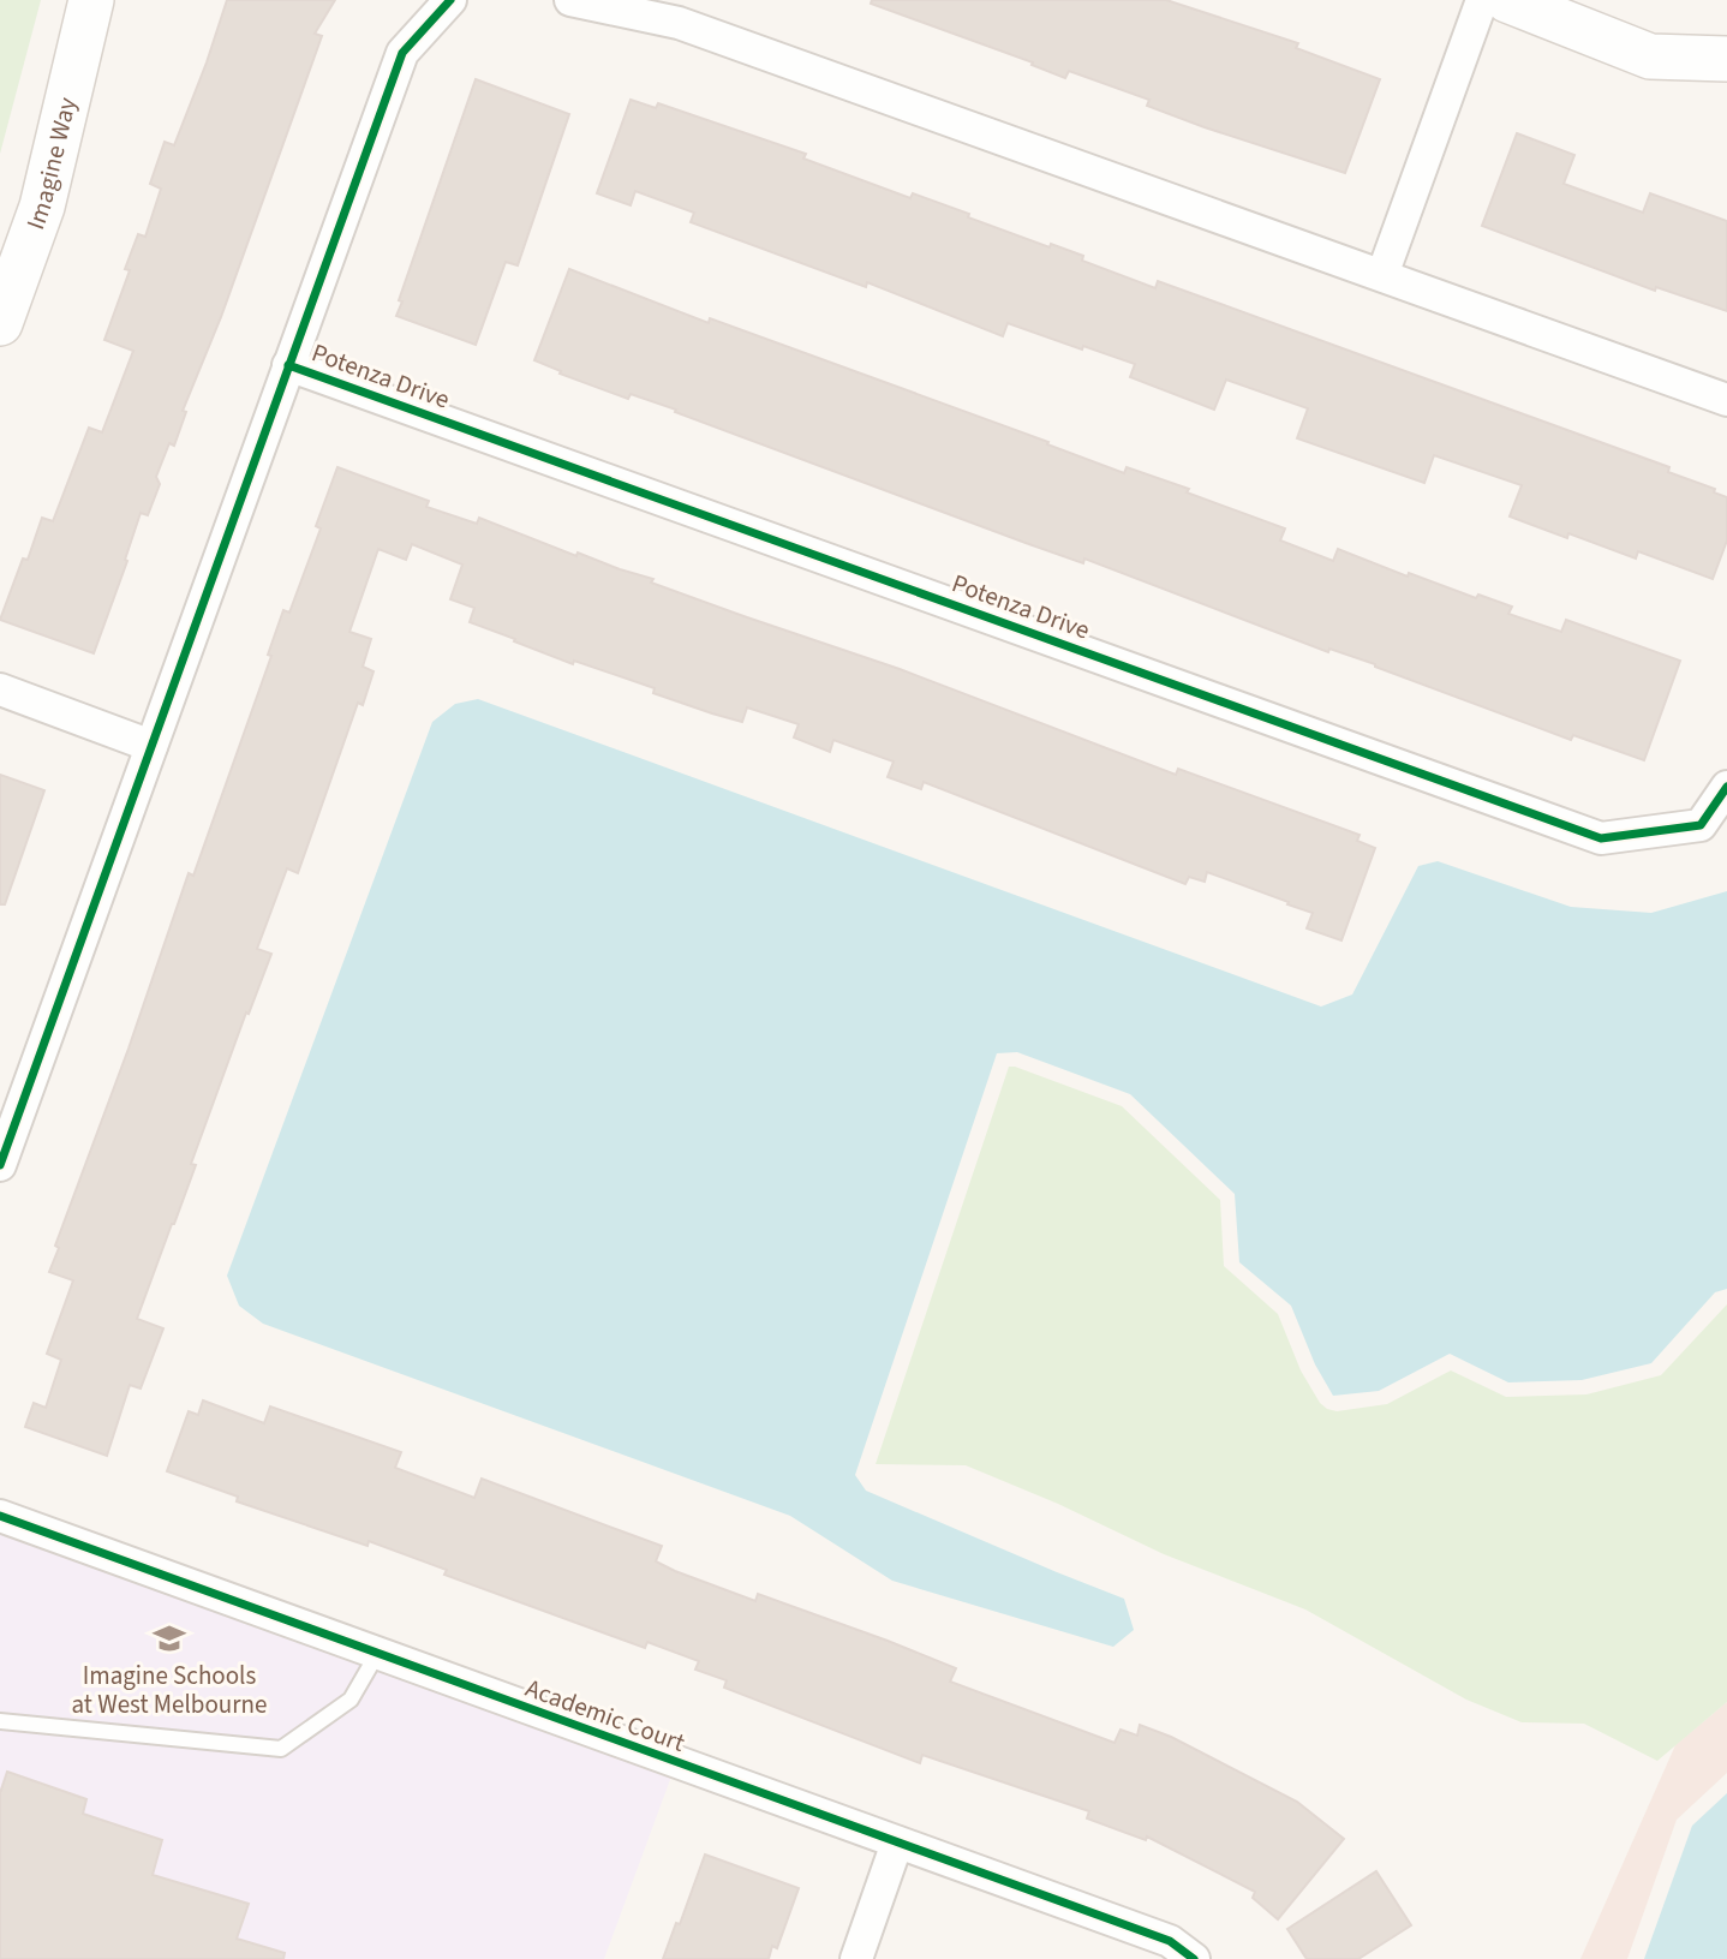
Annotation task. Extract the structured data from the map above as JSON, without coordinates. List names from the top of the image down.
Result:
{
  "streets": {
    "street": ["Imagine Way", "Potenza Drive", "Academic Court"]
  },
  "places": {
    "school or university": ["Imagine Schools at West Melbourne"]
  }
}
